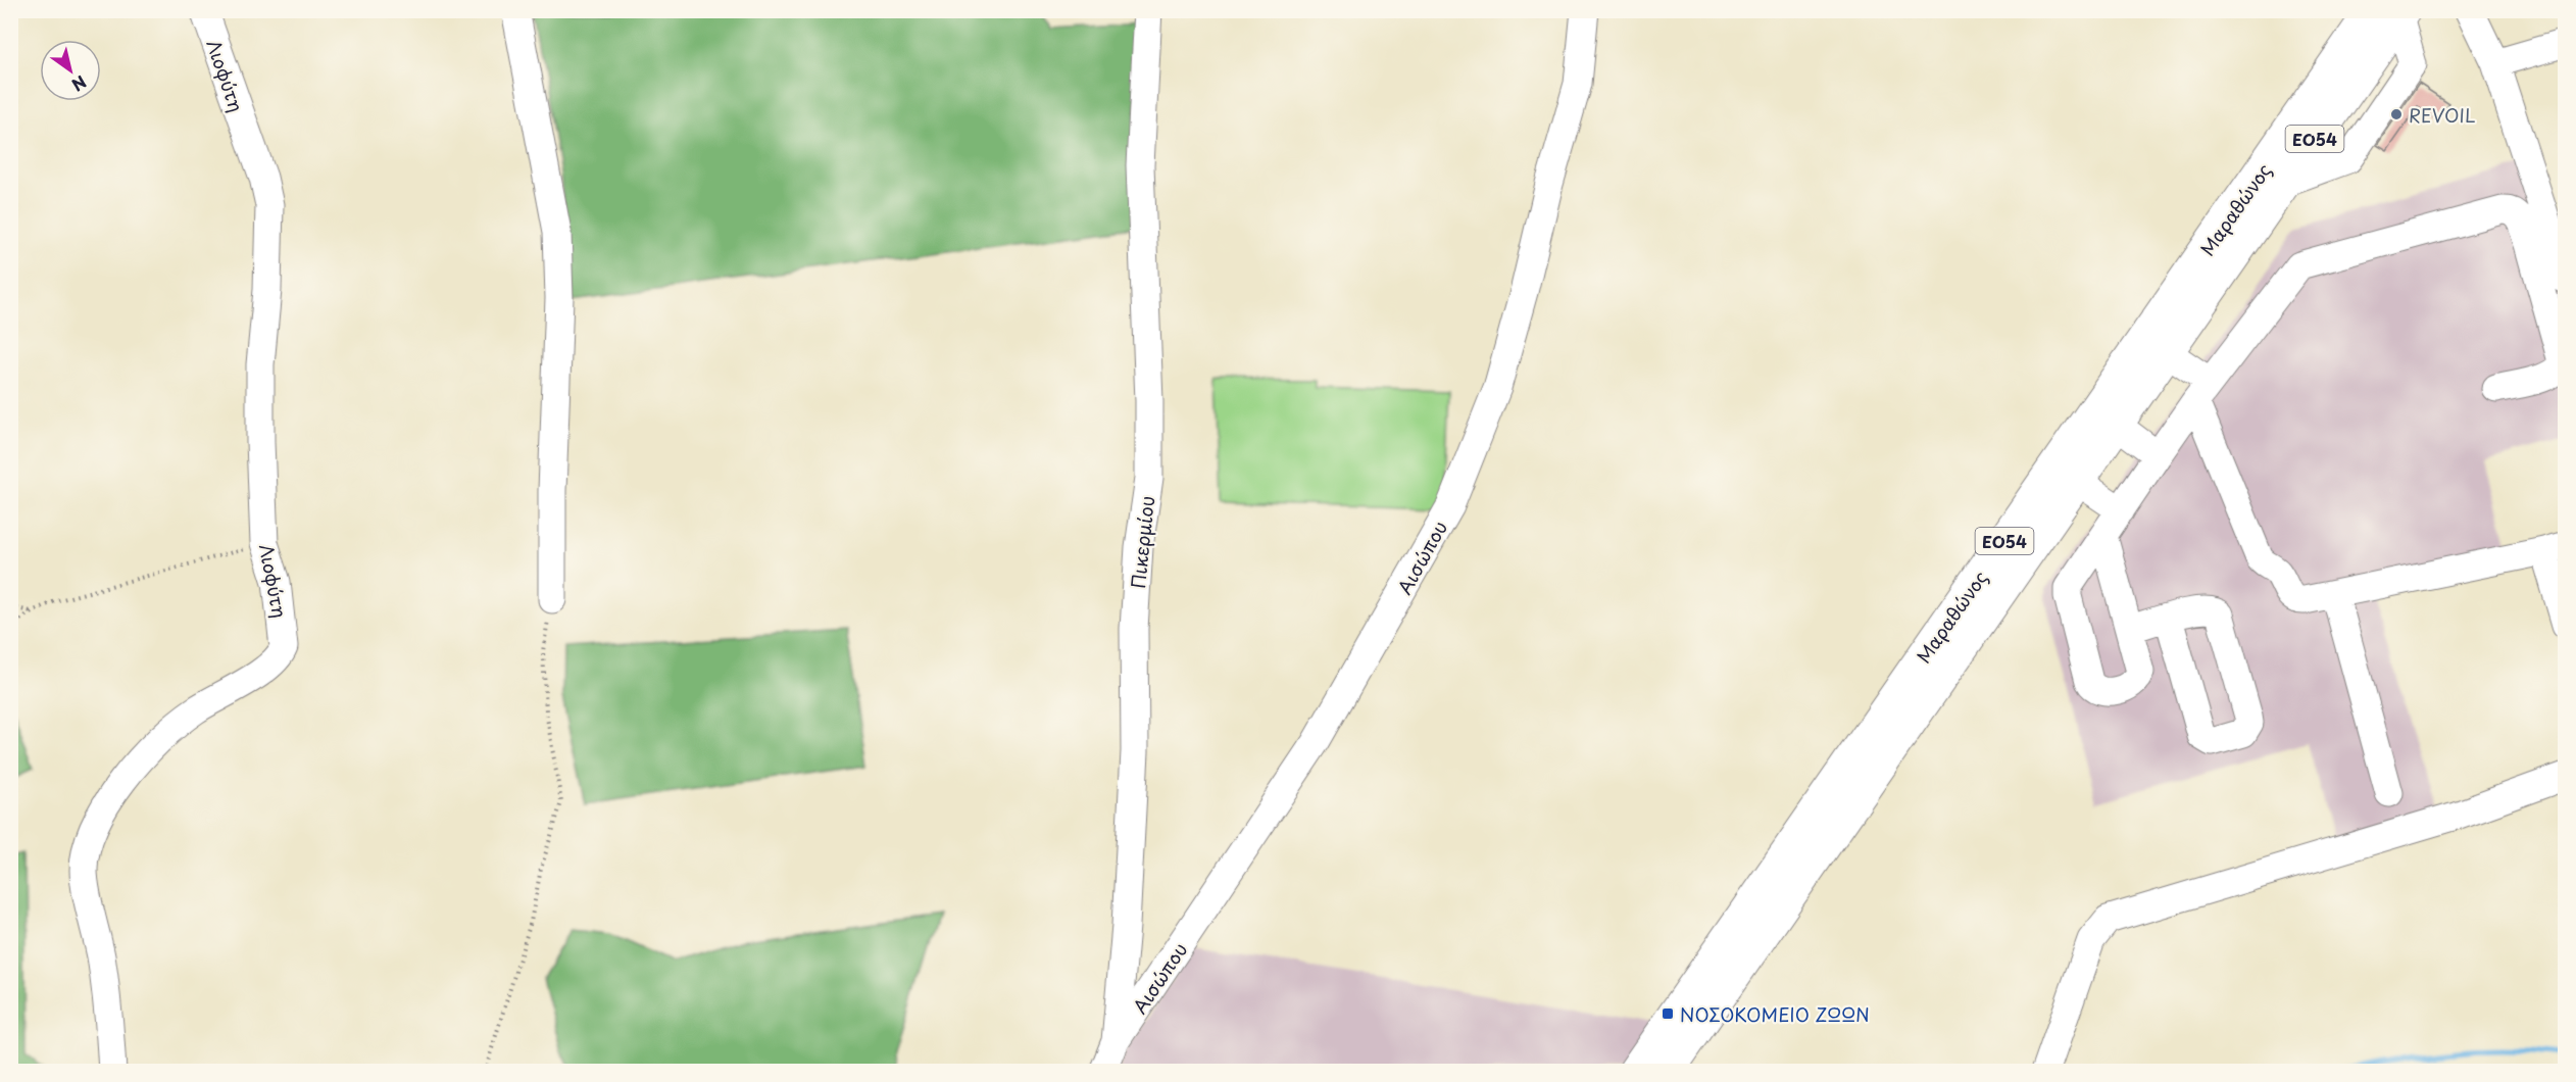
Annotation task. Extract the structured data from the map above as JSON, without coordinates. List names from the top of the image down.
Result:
{
  "streets": {
    "main road": ["ΕΟ54", "Μαραθώνος"],
    "street": ["Λιοφύτη", "Πικερμίου", "Αισώπου"]
  },
  "crossings": [
    ["Πικερμίου", "Αισώπου"]
  ],
  "places": {
    "other": ["REVOIL"],
    "transit": ["ΝΟΣΟΚΟΜΕΙΟ ΖΩΩΝ"]
  },
  "north": "bottom right"
}
